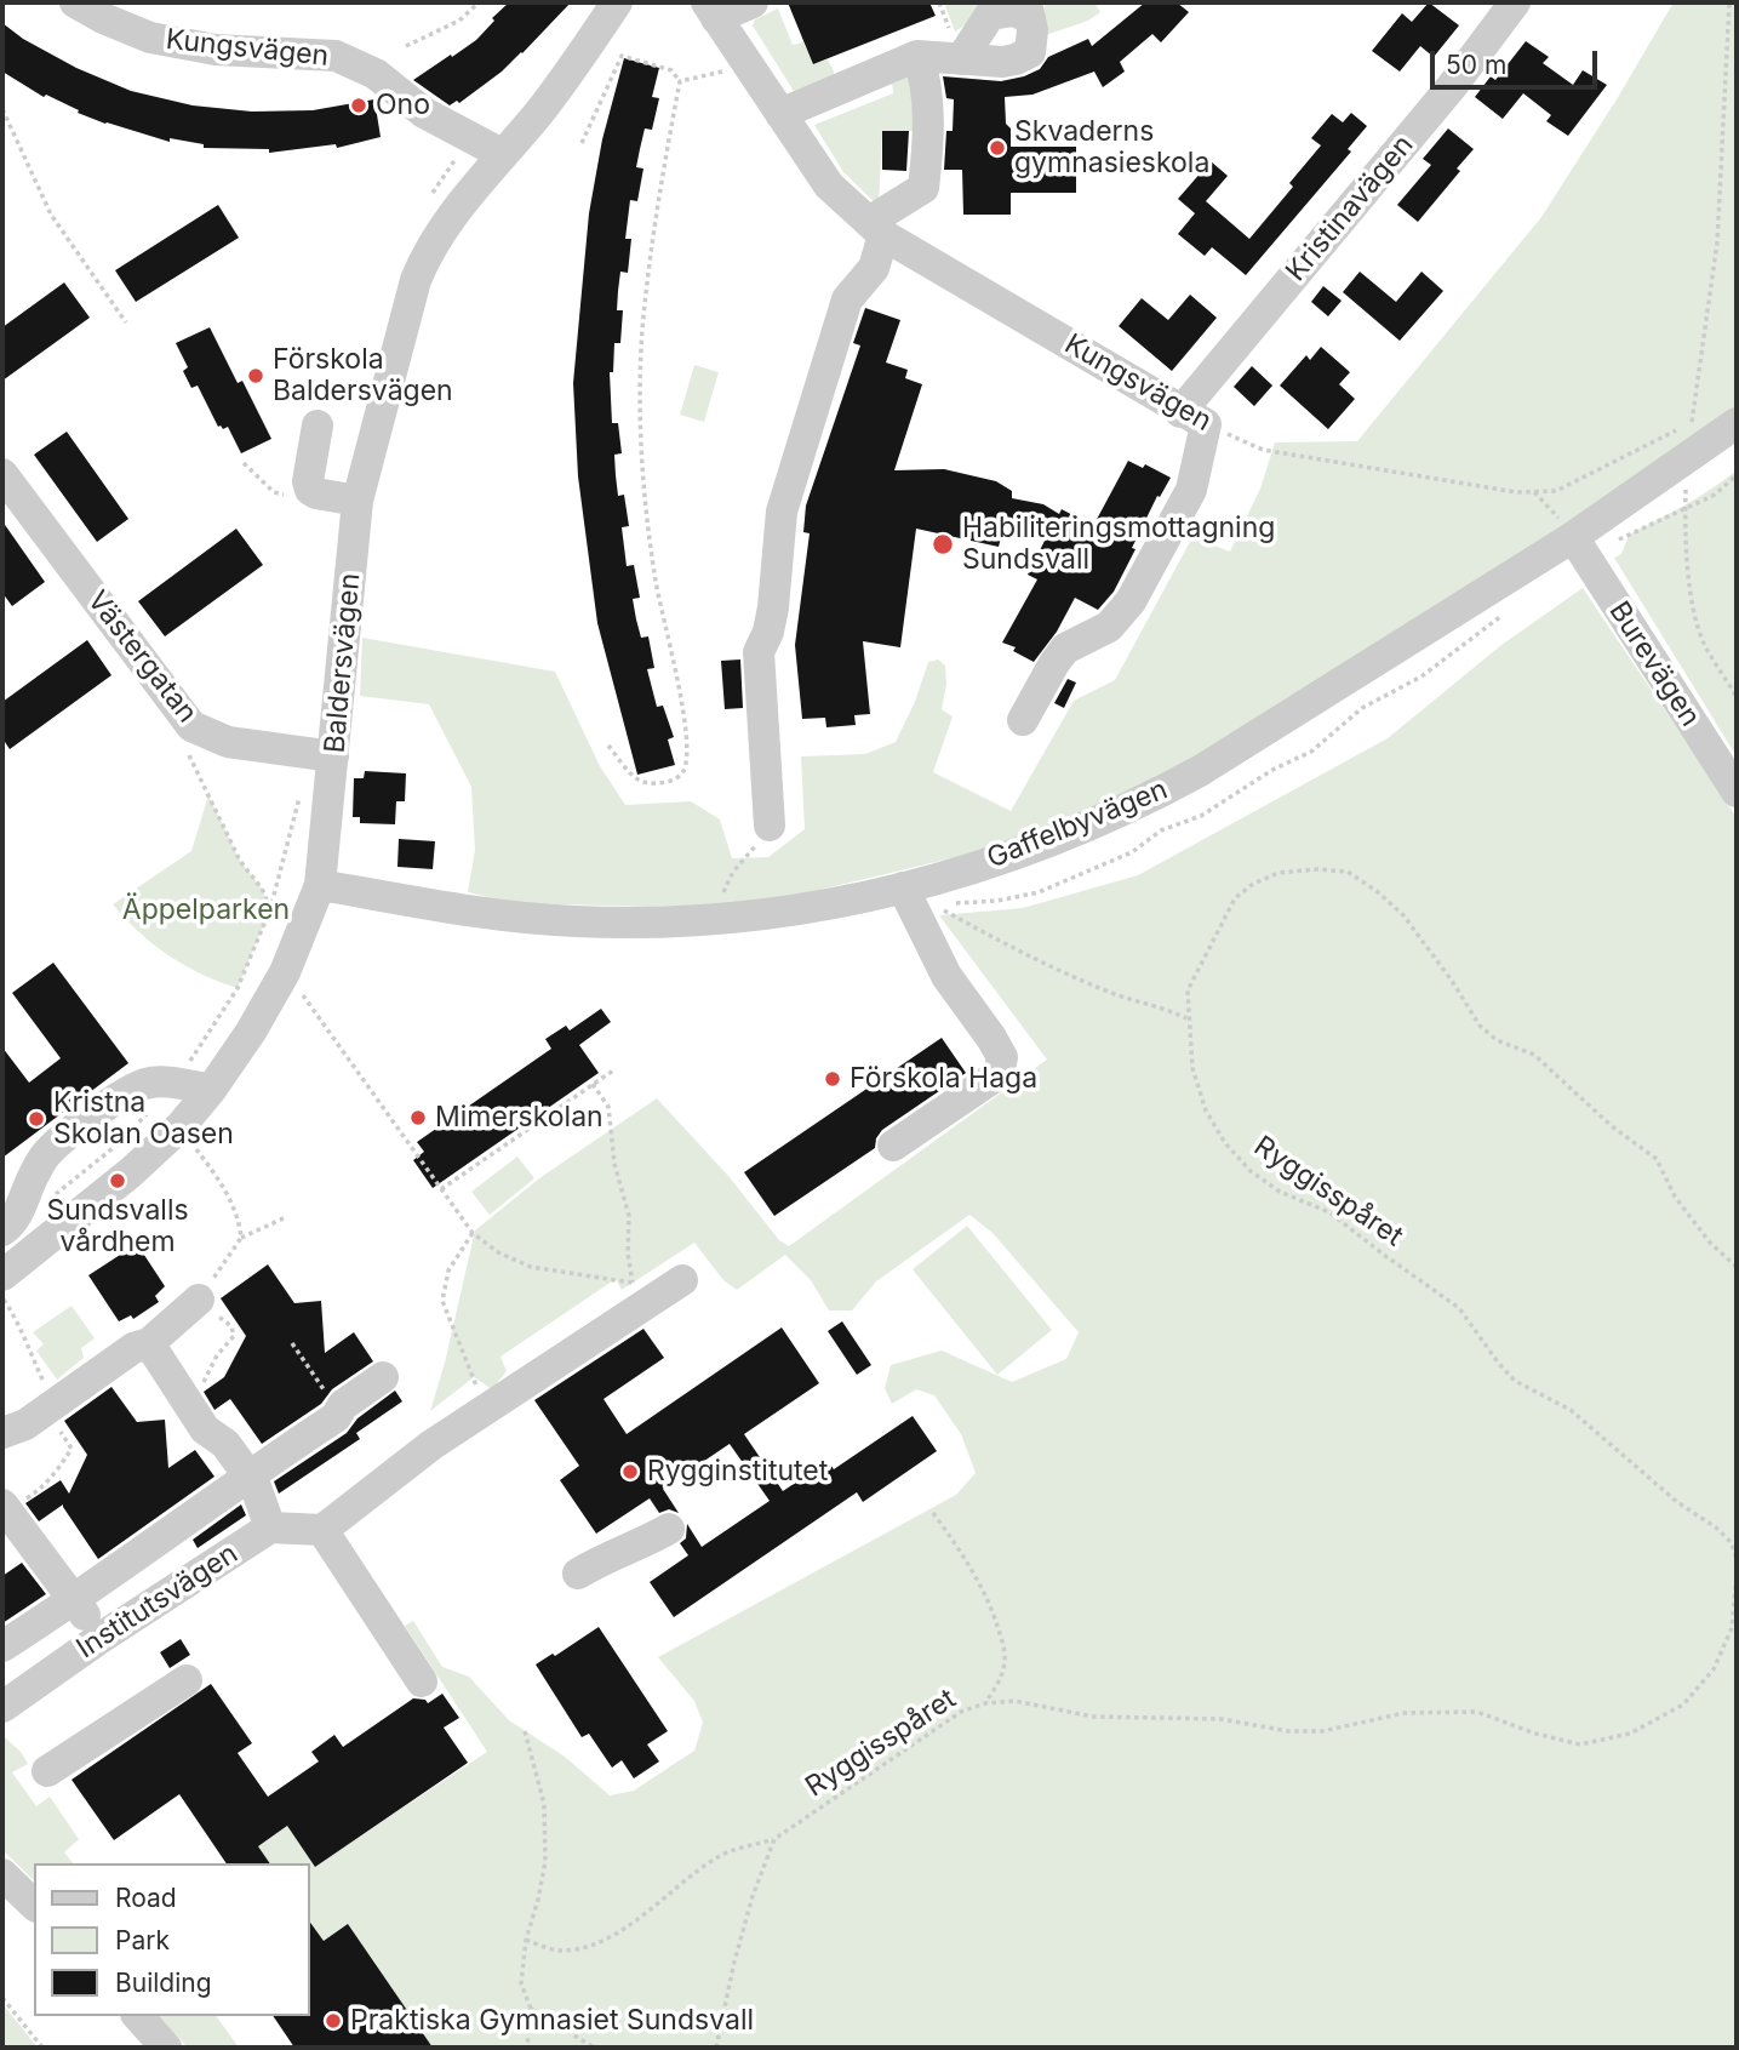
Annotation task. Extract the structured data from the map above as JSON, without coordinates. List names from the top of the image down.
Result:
{
  "streets": {
    "street": [
      "Kungsvägen",
      "Kristinavägen",
      "Västergatan",
      "Baldersvägen",
      "Burevägen",
      "Gaffelbyvägen",
      "Institutsvägen"
    ],
    "path": ["Ryggisspåret"]
  },
  "crossings": [
    ["Kungsvägen", "Kristinavägen"],
    ["Kungsvägen", "Baldersvägen"],
    ["Kungsvägen", "Gaffelbyvägen"],
    ["Västergatan", "Baldersvägen"],
    ["Baldersvägen", "Gaffelbyvägen"],
    ["Burevägen", "Gaffelbyvägen"]
  ],
  "parks": ["Äppelparken"],
  "places": [
    "Ono",
    "Skvaderns gymnasieskola",
    "Förskola Baldersvägen",
    "Habiliteringsmottagning Sundsvall",
    "Förskola Haga",
    "Mimerskolan",
    "Kristna Skolan Oasen",
    "Sundsvalls vårdhem",
    "Rygginstitutet",
    "Praktiska Gymnasiet Sundsvall"
  ],
  "legend": ["Road", "Park", "Building"],
  "scale_bar": "50 m"
}
